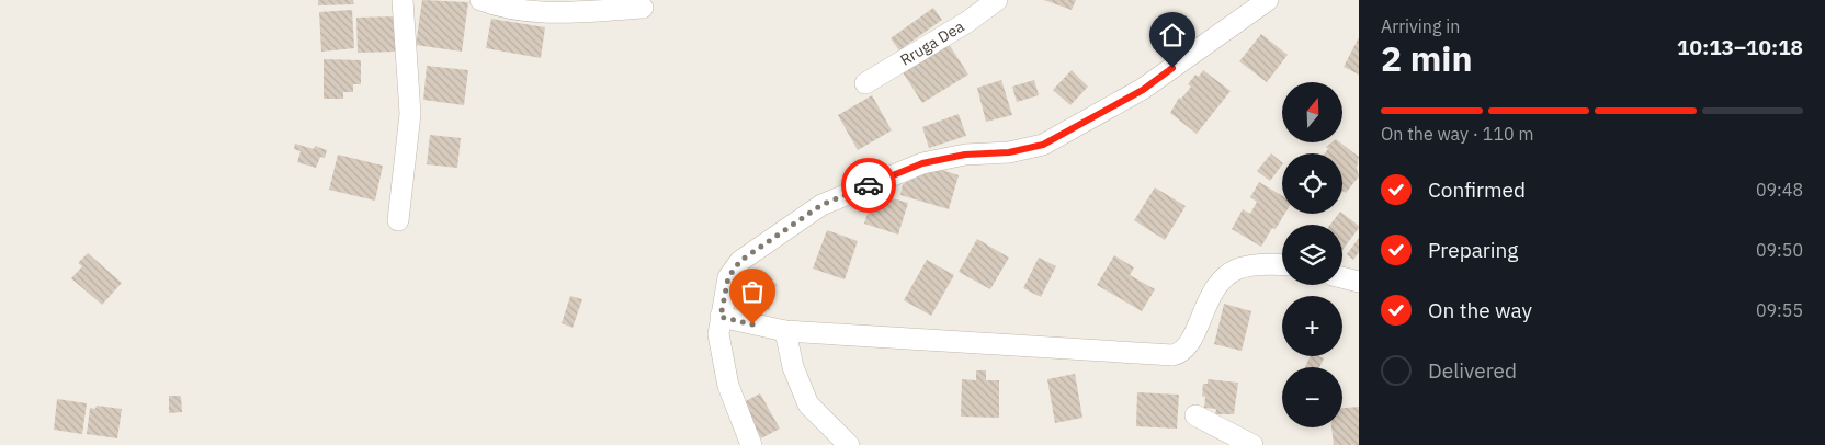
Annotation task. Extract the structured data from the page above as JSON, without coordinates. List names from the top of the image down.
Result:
{
  "streets": {
    "street": ["Rruga Dea"]
  },
  "north": "top",
  "page": {
    "heading": ["2 min", "Arriving in", "10:13–10:18"],
    "map_buttons": ["+", "−"],
    "bar": "On the way · 110 m",
    "list": [
      ["Confirmed", "09:48"],
      ["Preparing", "09:50"],
      ["On the way", "09:55"],
      "Delivered"
    ]
  }
}
